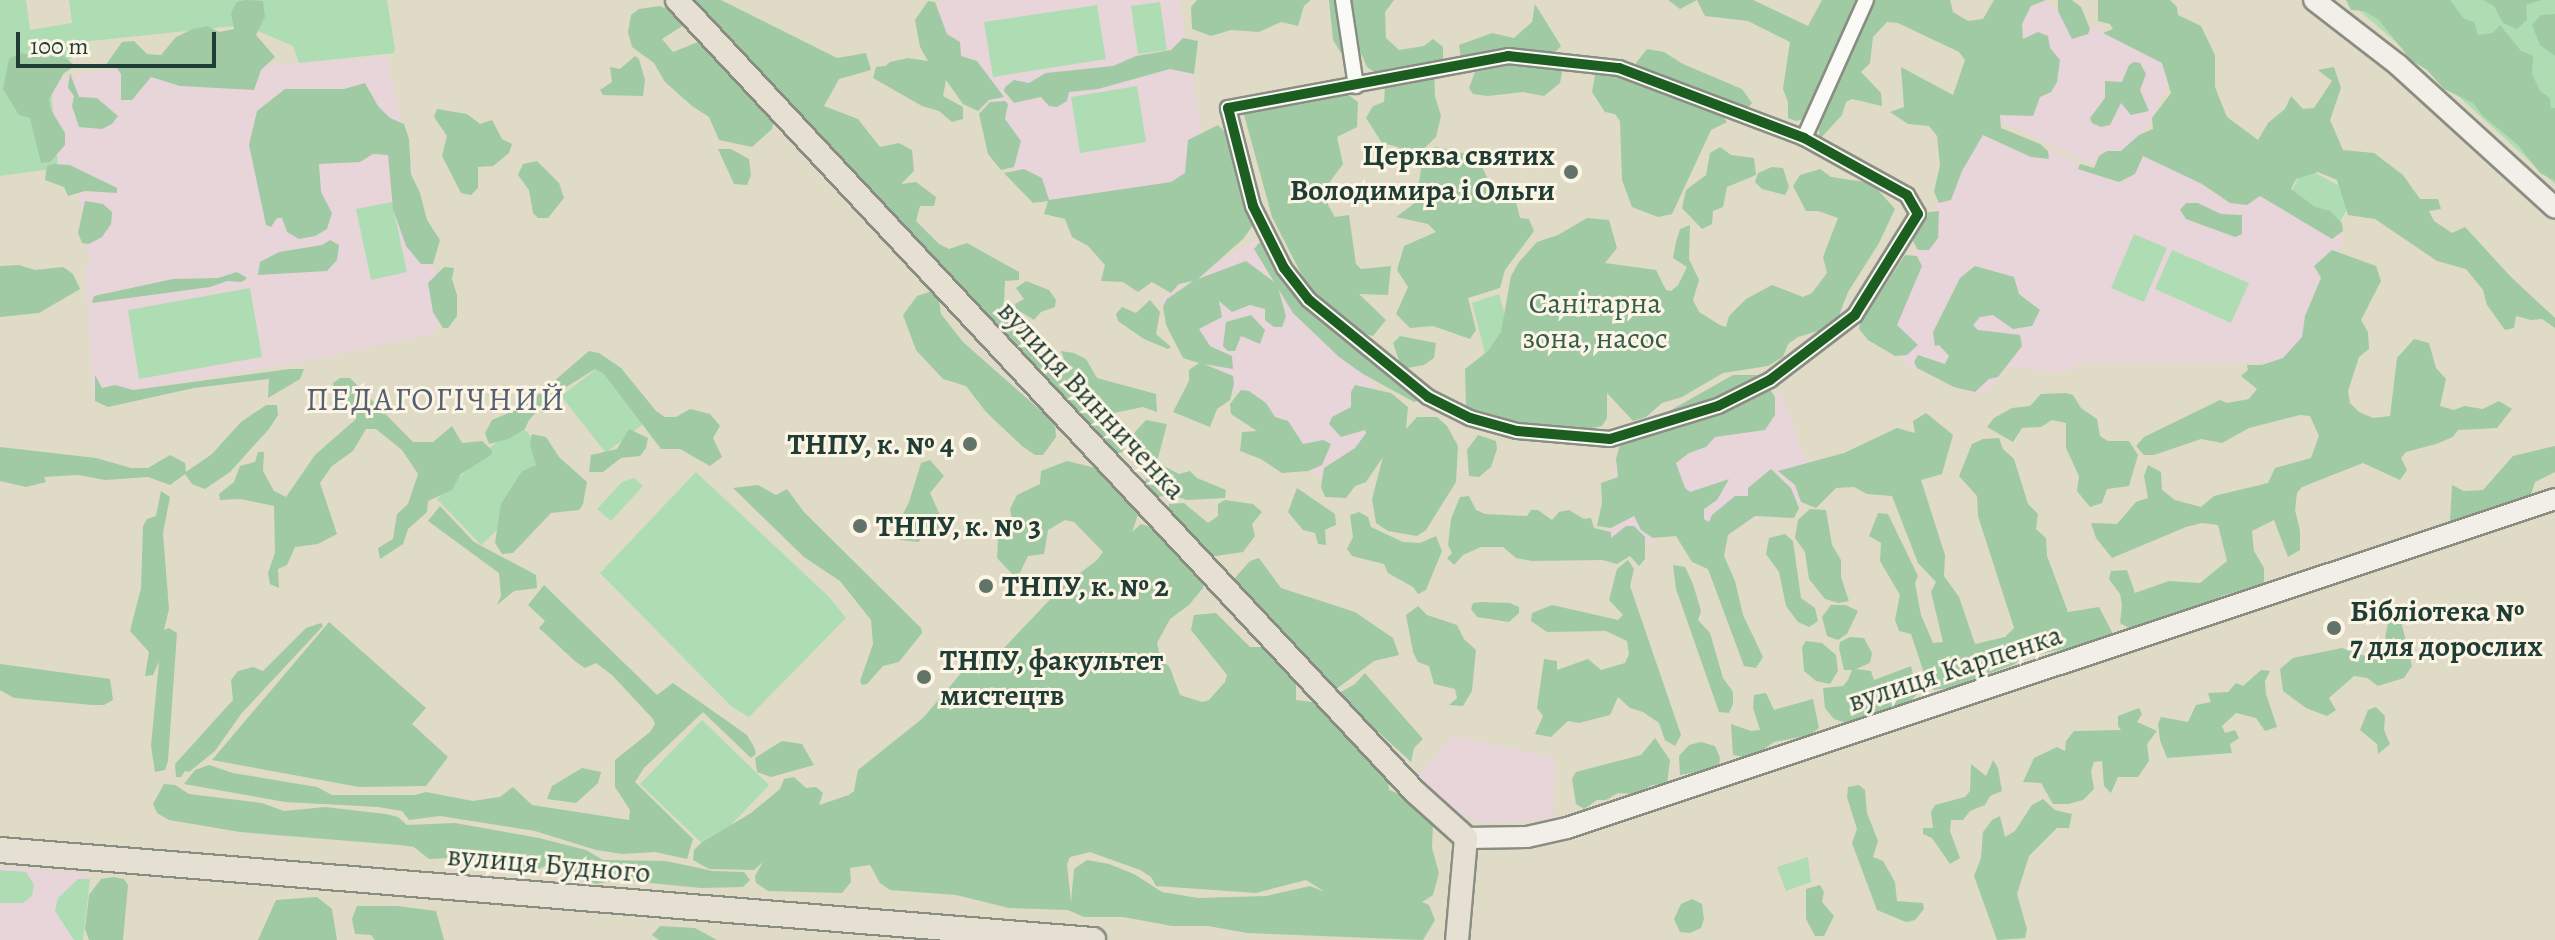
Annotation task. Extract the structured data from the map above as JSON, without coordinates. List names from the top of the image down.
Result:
{
  "streets": {
    "highway": ["вулиця Будного"],
    "main road": ["вулиця Винниченка", "вулиця Карпенка"]
  },
  "crossings": [
    ["вулиця Винниченка", "вулиця Карпенка"]
  ],
  "districts": ["ПЕДАГОГІЧНИЙ"],
  "parks": ["Санітарна зона, насос"],
  "places": [
    "Церква святих Володимира і Ольги",
    "ТНПУ, к. № 4",
    "ТНПУ, к. № 3",
    "ТНПУ, к. № 2",
    "Бібліотека № 7 для дорослих",
    "ТНПУ, факультет мистецтв"
  ],
  "scale_bar": "100 m"
}
